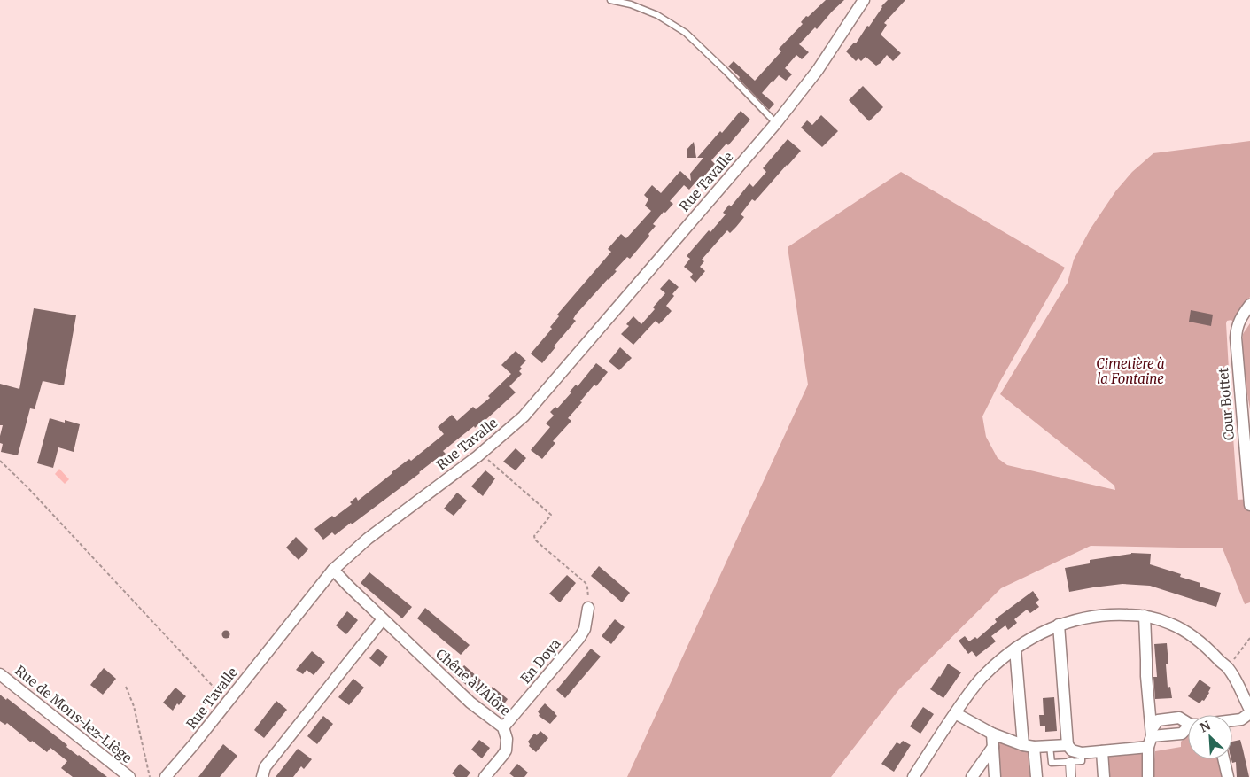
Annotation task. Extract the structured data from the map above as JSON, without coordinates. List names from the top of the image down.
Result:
{
  "streets": {
    "street": [
      "Rue Tavalle",
      "Cour Bottet",
      "En Doya",
      "Chêne à l'Alôre",
      "Rue de Mons-lez-Liège"
    ]
  },
  "crossings": [
    ["Rue Tavalle", "Chêne à l'Alôre"],
    ["En Doya", "Chêne à l'Alôre"]
  ],
  "parks": ["Cimetière à la Fontaine"],
  "north": "top left"
}
